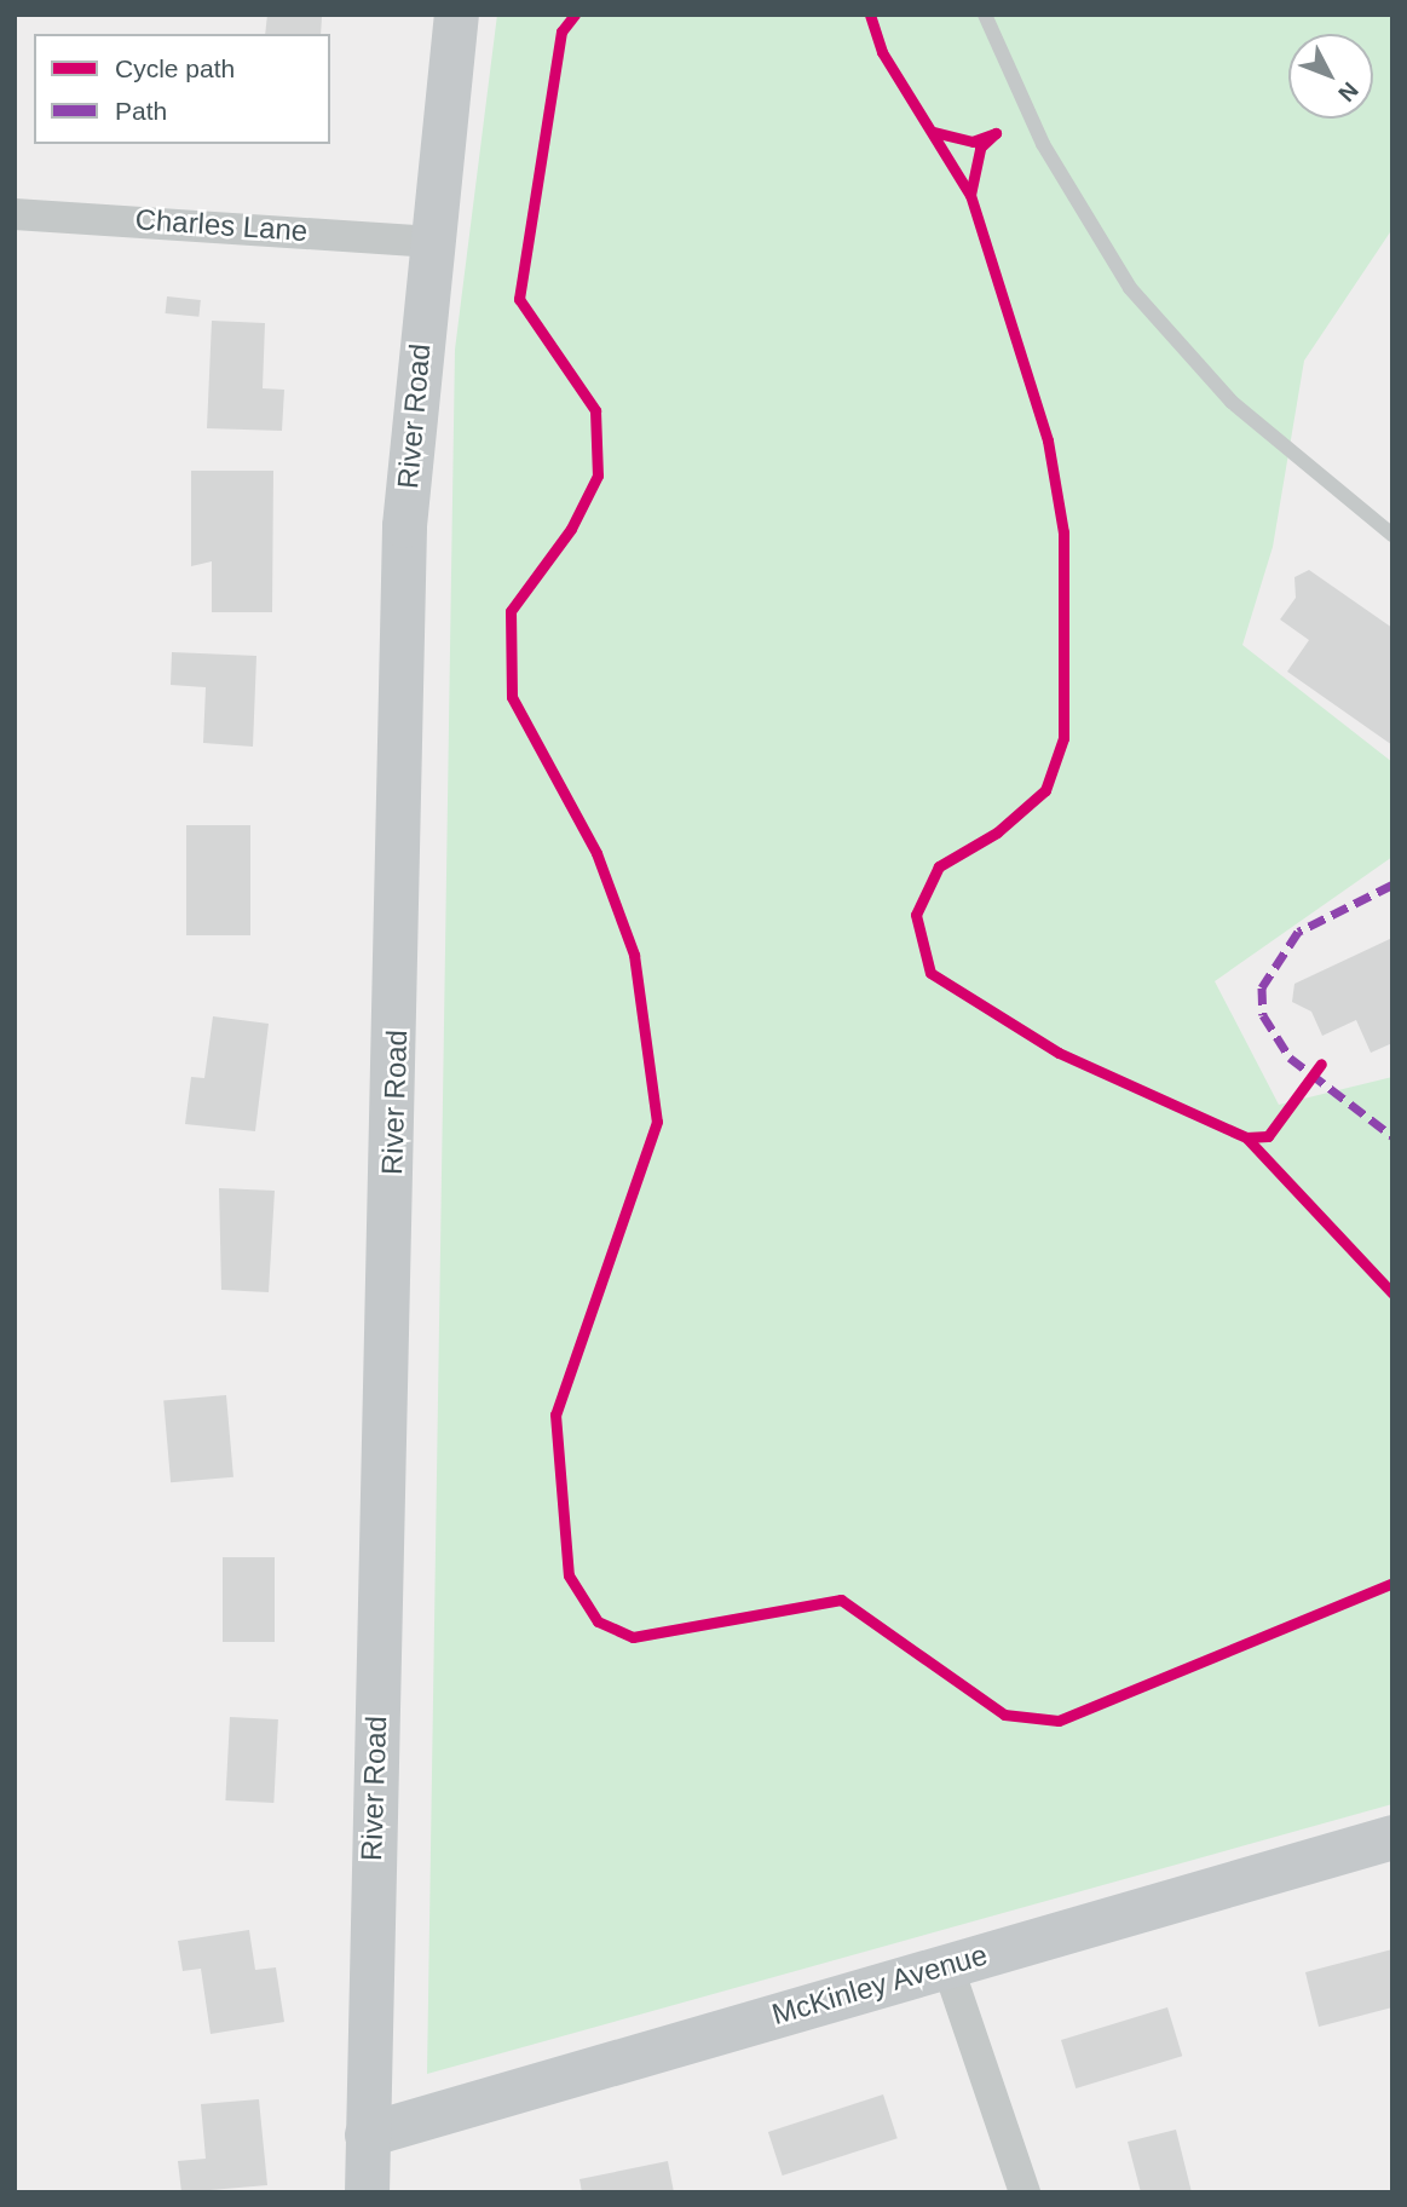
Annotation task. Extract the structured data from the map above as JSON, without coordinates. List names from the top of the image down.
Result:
{
  "streets": {
    "street": ["Charles Lane", "River Road", "McKinley Avenue"]
  },
  "crossings": [
    ["Charles Lane", "River Road"],
    ["River Road", "McKinley Avenue"]
  ],
  "legend": ["Cycle path", "Path"],
  "north": "bottom right"
}
